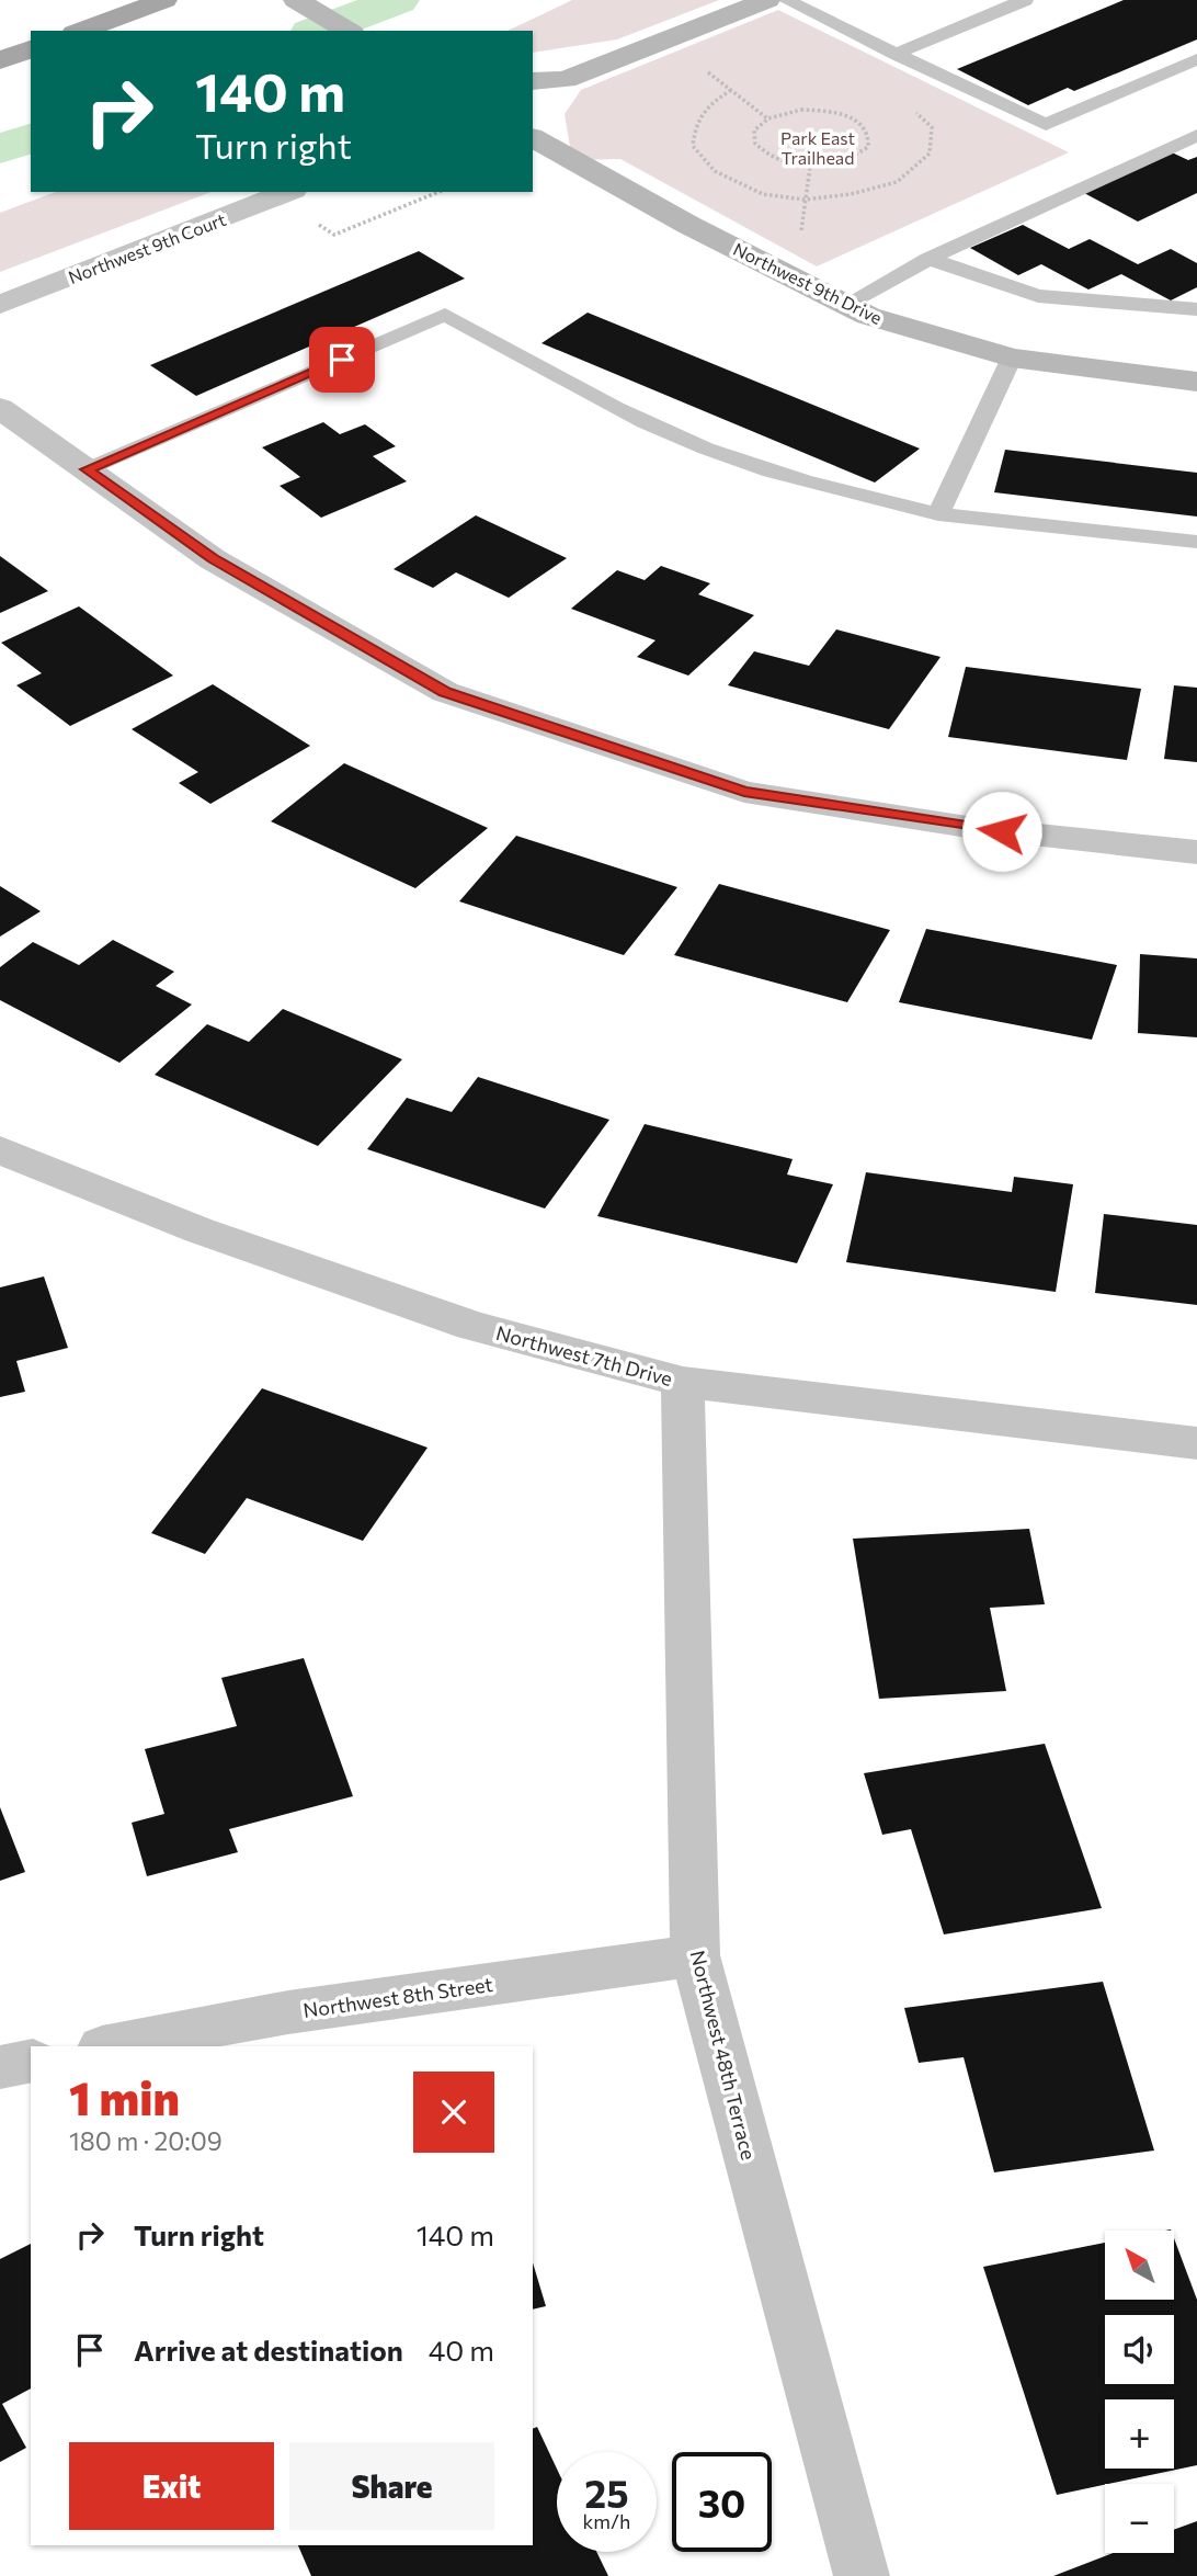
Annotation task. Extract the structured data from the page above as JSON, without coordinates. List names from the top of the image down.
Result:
{
  "streets": {
    "street": [
      "Northwest 9th Court",
      "Northwest 9th Drive",
      "Northwest 7th Drive",
      "Northwest 8th Street",
      "Northwest 48th Terrace"
    ]
  },
  "crossings": [
    ["Northwest 7th Drive", "Northwest 48th Terrace"],
    ["Northwest 8th Street", "Northwest 48th Terrace"]
  ],
  "parks": ["Park East Trailhead"],
  "north": "top left",
  "page": {
    "turn": ["140 m", "Turn right"],
    "heading": ["1 min", "180 m · 20:09"],
    "list": [
      {
        "name": "Turn right",
        "value": "140 m"
      },
      {
        "name": "Arrive at destination",
        "value": "40 m"
      }
    ],
    "map_buttons": ["+", "−"],
    "buttons": ["Exit", "Share"],
    "speed": "25 km/h",
    "limit": "30"
  }
}
